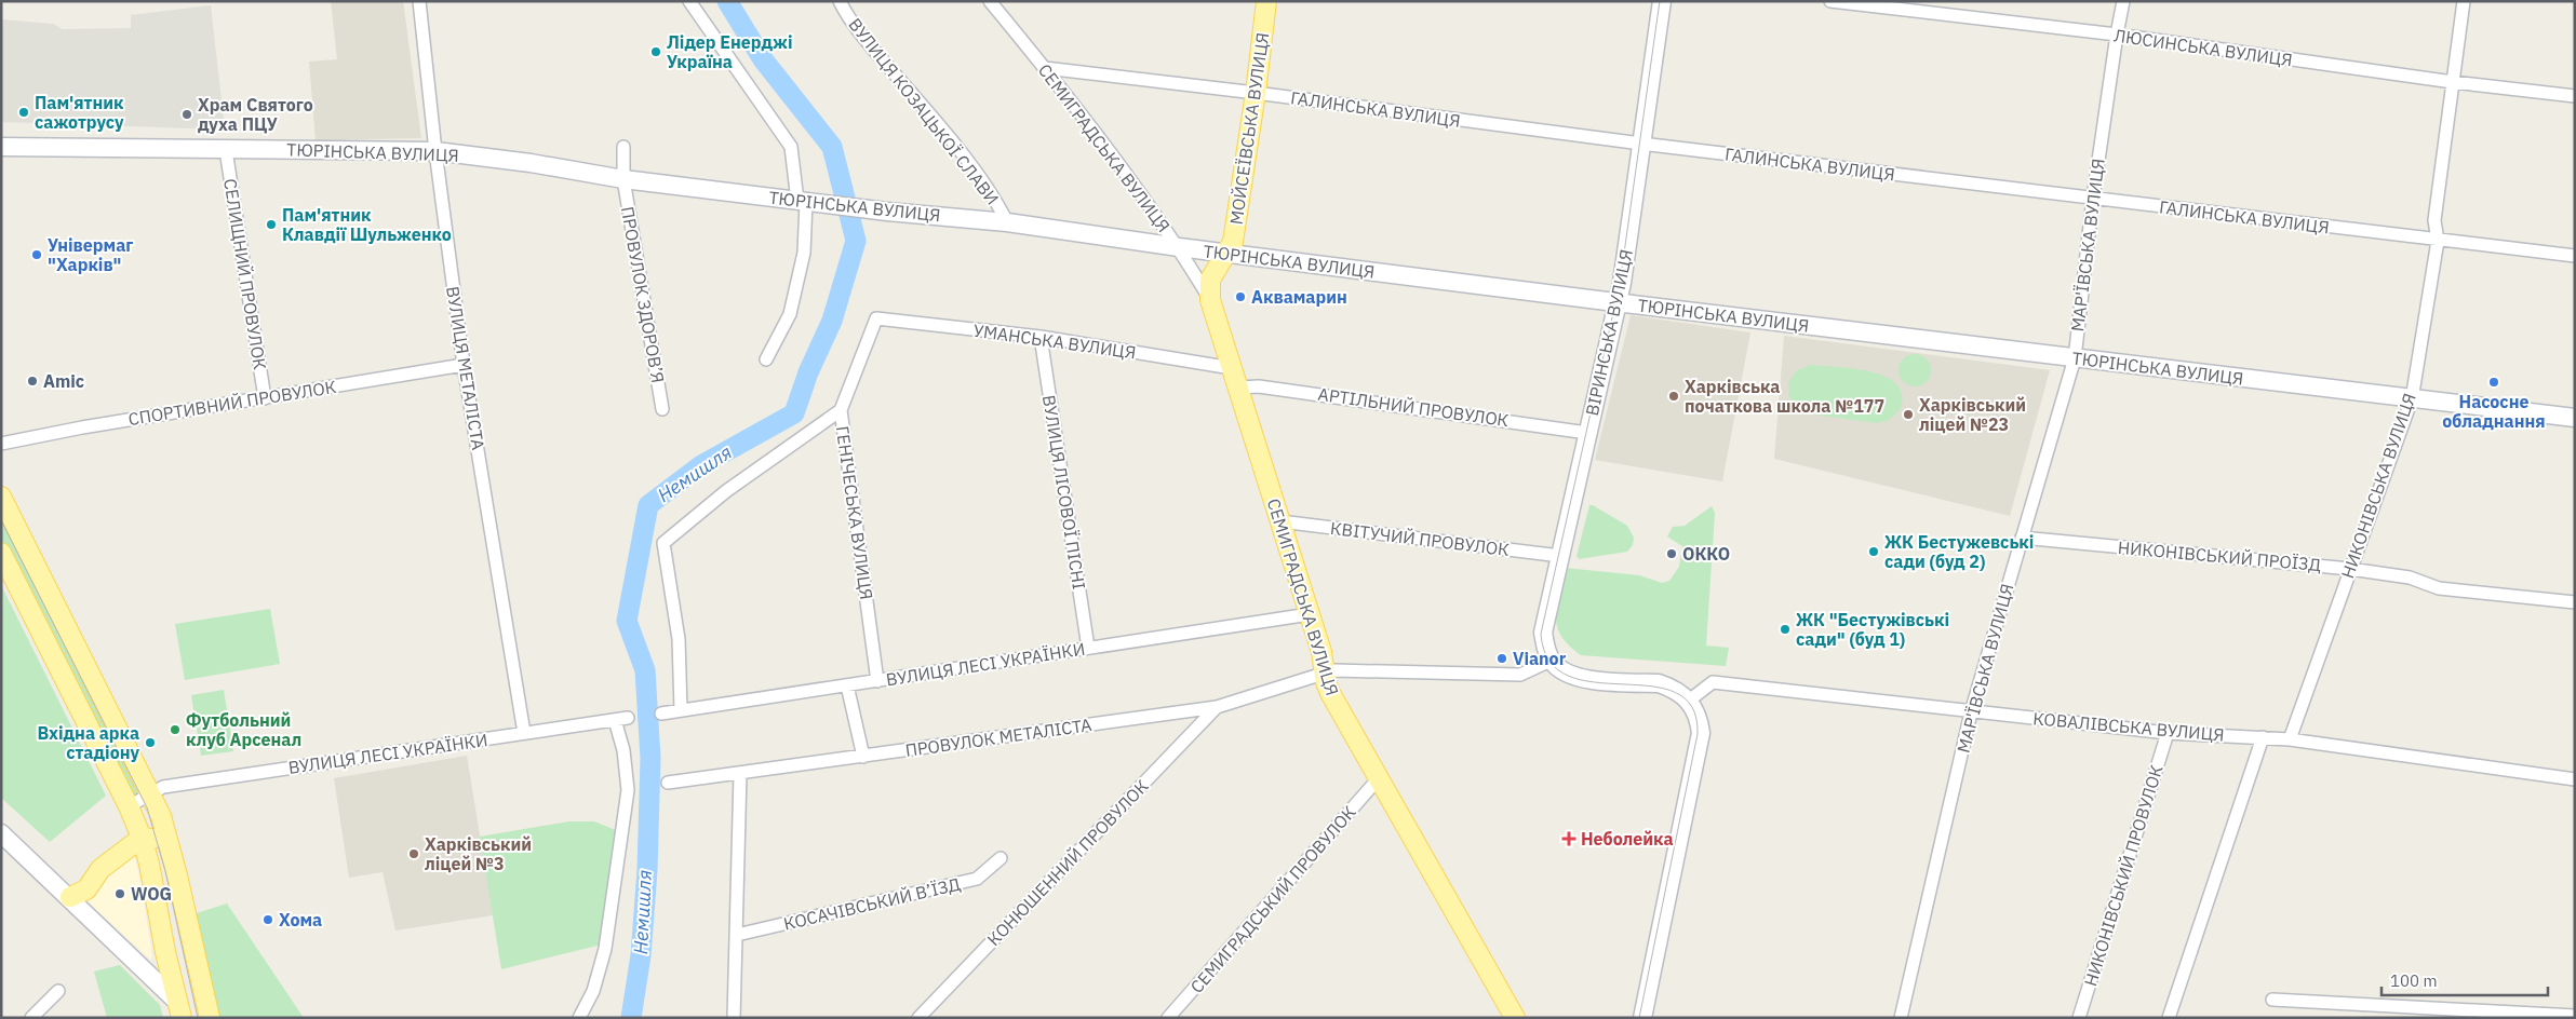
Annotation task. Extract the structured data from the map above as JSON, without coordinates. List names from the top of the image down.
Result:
{
  "streets": {
    "main road": [
      "МОЙСЕЇВСЬКА ВУЛИЦЯ",
      "СЕМИГРАДСЬКА ВУЛИЦЯ",
      "ТЮРІНСЬКА ВУЛИЦЯ",
      "ВІРИНСЬКА ВУЛИЦЯ"
    ],
    "street": [
      "ЛЮСИНСЬКА ВУЛИЦЯ",
      "ГАЛИНСЬКА ВУЛИЦЯ",
      "ВУЛИЦЯ КОЗАЦЬКОЇ СЛАВИ",
      "МАР'ЇВСЬКА ВУЛИЦЯ",
      "СЕЛИЩНИЙ ПРОВУЛОК",
      "ПРОВУЛОК ЗДОРОВ’Я",
      "УМАНСЬКА ВУЛИЦЯ",
      "ВУЛИЦЯ МЕТАЛІСТА",
      "СПОРТИВНИЙ ПРОВУЛОК",
      "АРТІЛЬНИЙ ПРОВУЛОК",
      "НИКОНІВСЬКА ВУЛИЦЯ",
      "ВУЛИЦЯ ЛІСОВОЇ ПІСНІ",
      "ГЕНІЧЕСЬКА ВУЛИЦЯ",
      "КВІТУЧИЙ ПРОВУЛОК",
      "НИКОНІВСЬКИЙ ПРОЇЗД",
      "ВУЛИЦЯ ЛЕСІ УКРАЇНКИ",
      "КОВАЛІВСЬКА ВУЛИЦЯ",
      "ПРОВУЛОК МЕТАЛІСТА",
      "КОНЮШЕННИЙ ПРОВУЛОК",
      "НИКОНІВСЬКИЙ ПРОВУЛОК",
      "СЕМИГРАДСЬКИЙ ПРОВУЛОК",
      "КОСАЧІВСЬКИЙ В’ЇЗД"
    ]
  },
  "crossings": [
    ["ЛЮСИНСЬКА ВУЛИЦЯ", "МАР'ЇВСЬКА ВУЛИЦЯ"],
    ["ЛЮСИНСЬКА ВУЛИЦЯ", "НИКОНІВСЬКА ВУЛИЦЯ"],
    ["ГАЛИНСЬКА ВУЛИЦЯ", "МОЙСЕЇВСЬКА ВУЛИЦЯ"],
    ["ГАЛИНСЬКА ВУЛИЦЯ", "СЕМИГРАДСЬКА ВУЛИЦЯ"],
    ["ГАЛИНСЬКА ВУЛИЦЯ", "МАР'ЇВСЬКА ВУЛИЦЯ"],
    ["ГАЛИНСЬКА ВУЛИЦЯ", "ВІРИНСЬКА ВУЛИЦЯ"],
    ["ГАЛИНСЬКА ВУЛИЦЯ", "НИКОНІВСЬКА ВУЛИЦЯ"],
    ["ВУЛИЦЯ КОЗАЦЬКОЇ СЛАВИ", "ТЮРІНСЬКА ВУЛИЦЯ"],
    ["МОЙСЕЇВСЬКА ВУЛИЦЯ", "СЕМИГРАДСЬКА ВУЛИЦЯ"],
    ["МОЙСЕЇВСЬКА ВУЛИЦЯ", "ТЮРІНСЬКА ВУЛИЦЯ"],
    ["СЕМИГРАДСЬКА ВУЛИЦЯ", "ТЮРІНСЬКА ВУЛИЦЯ"],
    ["СЕМИГРАДСЬКА ВУЛИЦЯ", "УМАНСЬКА ВУЛИЦЯ"],
    ["СЕМИГРАДСЬКА ВУЛИЦЯ", "АРТІЛЬНИЙ ПРОВУЛОК"],
    ["СЕМИГРАДСЬКА ВУЛИЦЯ", "КВІТУЧИЙ ПРОВУЛОК"],
    ["СЕМИГРАДСЬКА ВУЛИЦЯ", "ВУЛИЦЯ ЛЕСІ УКРАЇНКИ"],
    ["СЕМИГРАДСЬКА ВУЛИЦЯ", "ПРОВУЛОК МЕТАЛІСТА"],
    ["СЕМИГРАДСЬКА ВУЛИЦЯ", "СЕМИГРАДСЬКИЙ ПРОВУЛОК"],
    ["ТЮРІНСЬКА ВУЛИЦЯ", "МАР'ЇВСЬКА ВУЛИЦЯ"],
    ["ТЮРІНСЬКА ВУЛИЦЯ", "СЕЛИЩНИЙ ПРОВУЛОК"],
    ["ТЮРІНСЬКА ВУЛИЦЯ", "ПРОВУЛОК ЗДОРОВ’Я"],
    ["ТЮРІНСЬКА ВУЛИЦЯ", "ВІРИНСЬКА ВУЛИЦЯ"],
    ["ТЮРІНСЬКА ВУЛИЦЯ", "ВУЛИЦЯ МЕТАЛІСТА"],
    ["ТЮРІНСЬКА ВУЛИЦЯ", "НИКОНІВСЬКА ВУЛИЦЯ"],
    ["МАР'ЇВСЬКА ВУЛИЦЯ", "НИКОНІВСЬКИЙ ПРОЇЗД"],
    ["МАР'ЇВСЬКА ВУЛИЦЯ", "КОВАЛІВСЬКА ВУЛИЦЯ"],
    ["СЕЛИЩНИЙ ПРОВУЛОК", "СПОРТИВНИЙ ПРОВУЛОК"],
    ["ВІРИНСЬКА ВУЛИЦЯ", "АРТІЛЬНИЙ ПРОВУЛОК"],
    ["ВІРИНСЬКА ВУЛИЦЯ", "КВІТУЧИЙ ПРОВУЛОК"],
    ["УМАНСЬКА ВУЛИЦЯ", "ВУЛИЦЯ ЛІСОВОЇ ПІСНІ"],
    ["УМАНСЬКА ВУЛИЦЯ", "ГЕНІЧЕСЬКА ВУЛИЦЯ"],
    ["ВУЛИЦЯ МЕТАЛІСТА", "СПОРТИВНИЙ ПРОВУЛОК"],
    ["ВУЛИЦЯ МЕТАЛІСТА", "ВУЛИЦЯ ЛЕСІ УКРАЇНКИ"],
    ["НИКОНІВСЬКА ВУЛИЦЯ", "НИКОНІВСЬКИЙ ПРОЇЗД"],
    ["НИКОНІВСЬКА ВУЛИЦЯ", "КОВАЛІВСЬКА ВУЛИЦЯ"],
    ["ВУЛИЦЯ ЛІСОВОЇ ПІСНІ", "ВУЛИЦЯ ЛЕСІ УКРАЇНКИ"],
    ["ГЕНІЧЕСЬКА ВУЛИЦЯ", "ВУЛИЦЯ ЛЕСІ УКРАЇНКИ"],
    ["КОВАЛІВСЬКА ВУЛИЦЯ", "НИКОНІВСЬКИЙ ПРОВУЛОК"],
    ["ПРОВУЛОК МЕТАЛІСТА", "КОНЮШЕННИЙ ПРОВУЛОК"]
  ],
  "water": ["Немишля"],
  "places": {
    "other": [
      "Лідер Енерджі Україна",
      "Пам'ятник сажотрусу",
      "Храм Святого духа ПЦУ",
      "Пам'ятник Клавдії Шульженко",
      "Універмаг \"Харків\"",
      "Аквамарин",
      "Amic",
      "Насосне обладнання",
      "Харківська початкова школа №177",
      "Харківський ліцей №23",
      "ЖК Бестужевські сади (буд 2)",
      "ОККО",
      "ЖК \"Бестужівські сади\" (буд 1)",
      "Vianor",
      "Футбольний клуб Арсенал",
      "Вхідна арка стадіону",
      "Харківський ліцей №3",
      "WOG",
      "Хома"
    ],
    "health": ["Неболейка"]
  },
  "scale_bar": "100 m"
}
